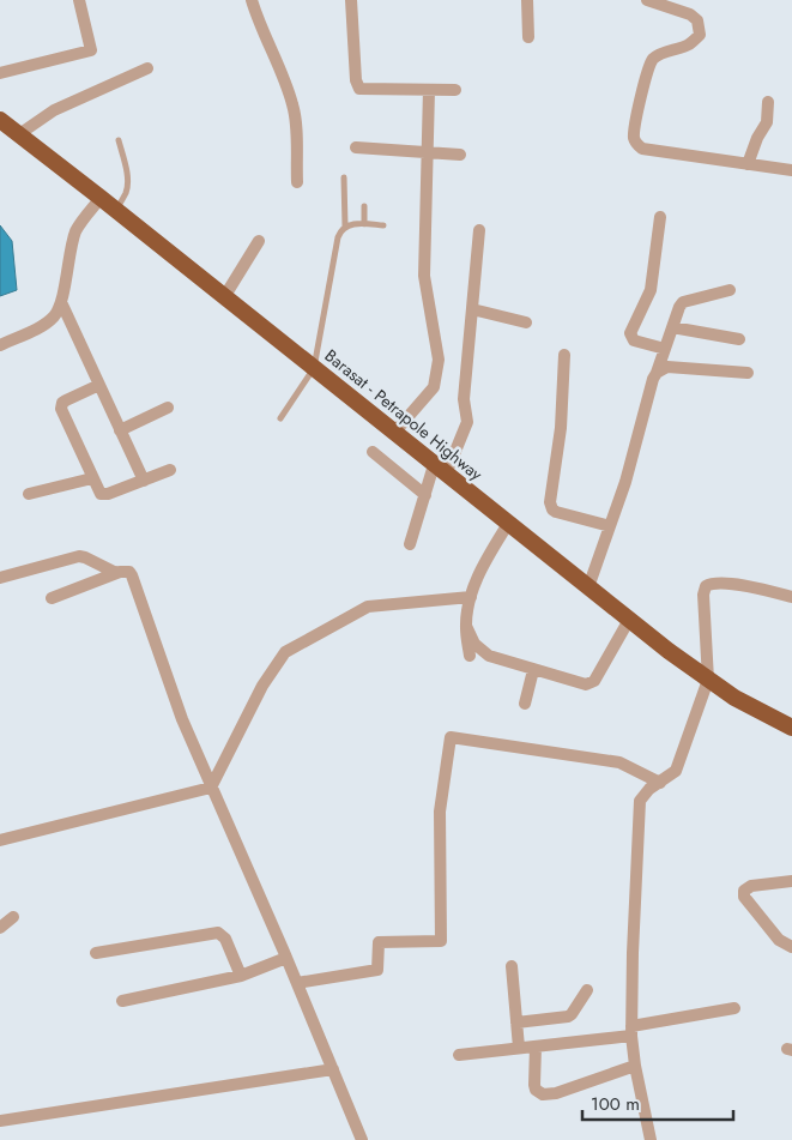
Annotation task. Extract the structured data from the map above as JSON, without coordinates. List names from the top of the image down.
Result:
{
  "streets": {
    "highway": ["Barasat - Petrapole Highway"]
  },
  "scale_bar": "100 m"
}
